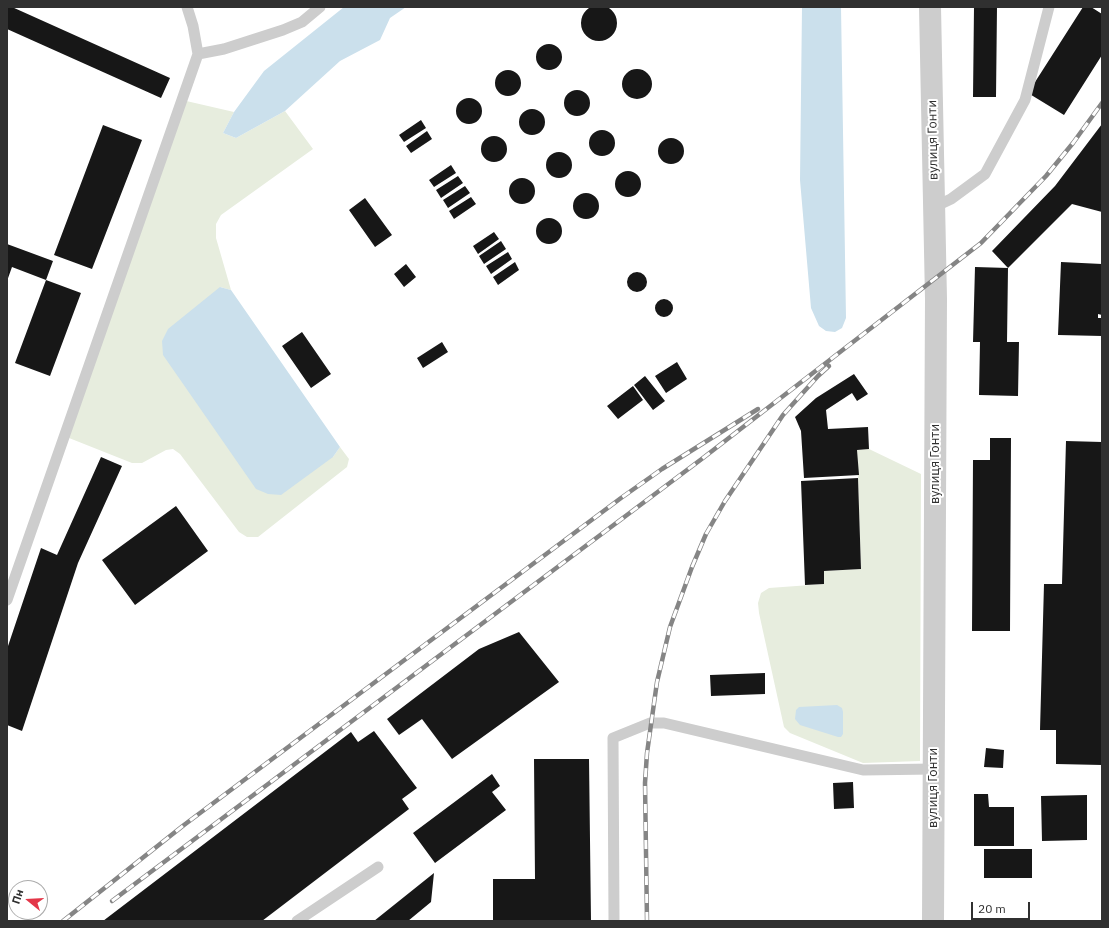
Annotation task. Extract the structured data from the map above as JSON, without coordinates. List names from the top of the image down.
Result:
{
  "streets": {
    "street": ["вулиця Гонти"]
  },
  "scale_bar": "20 m",
  "north": "left"
}
